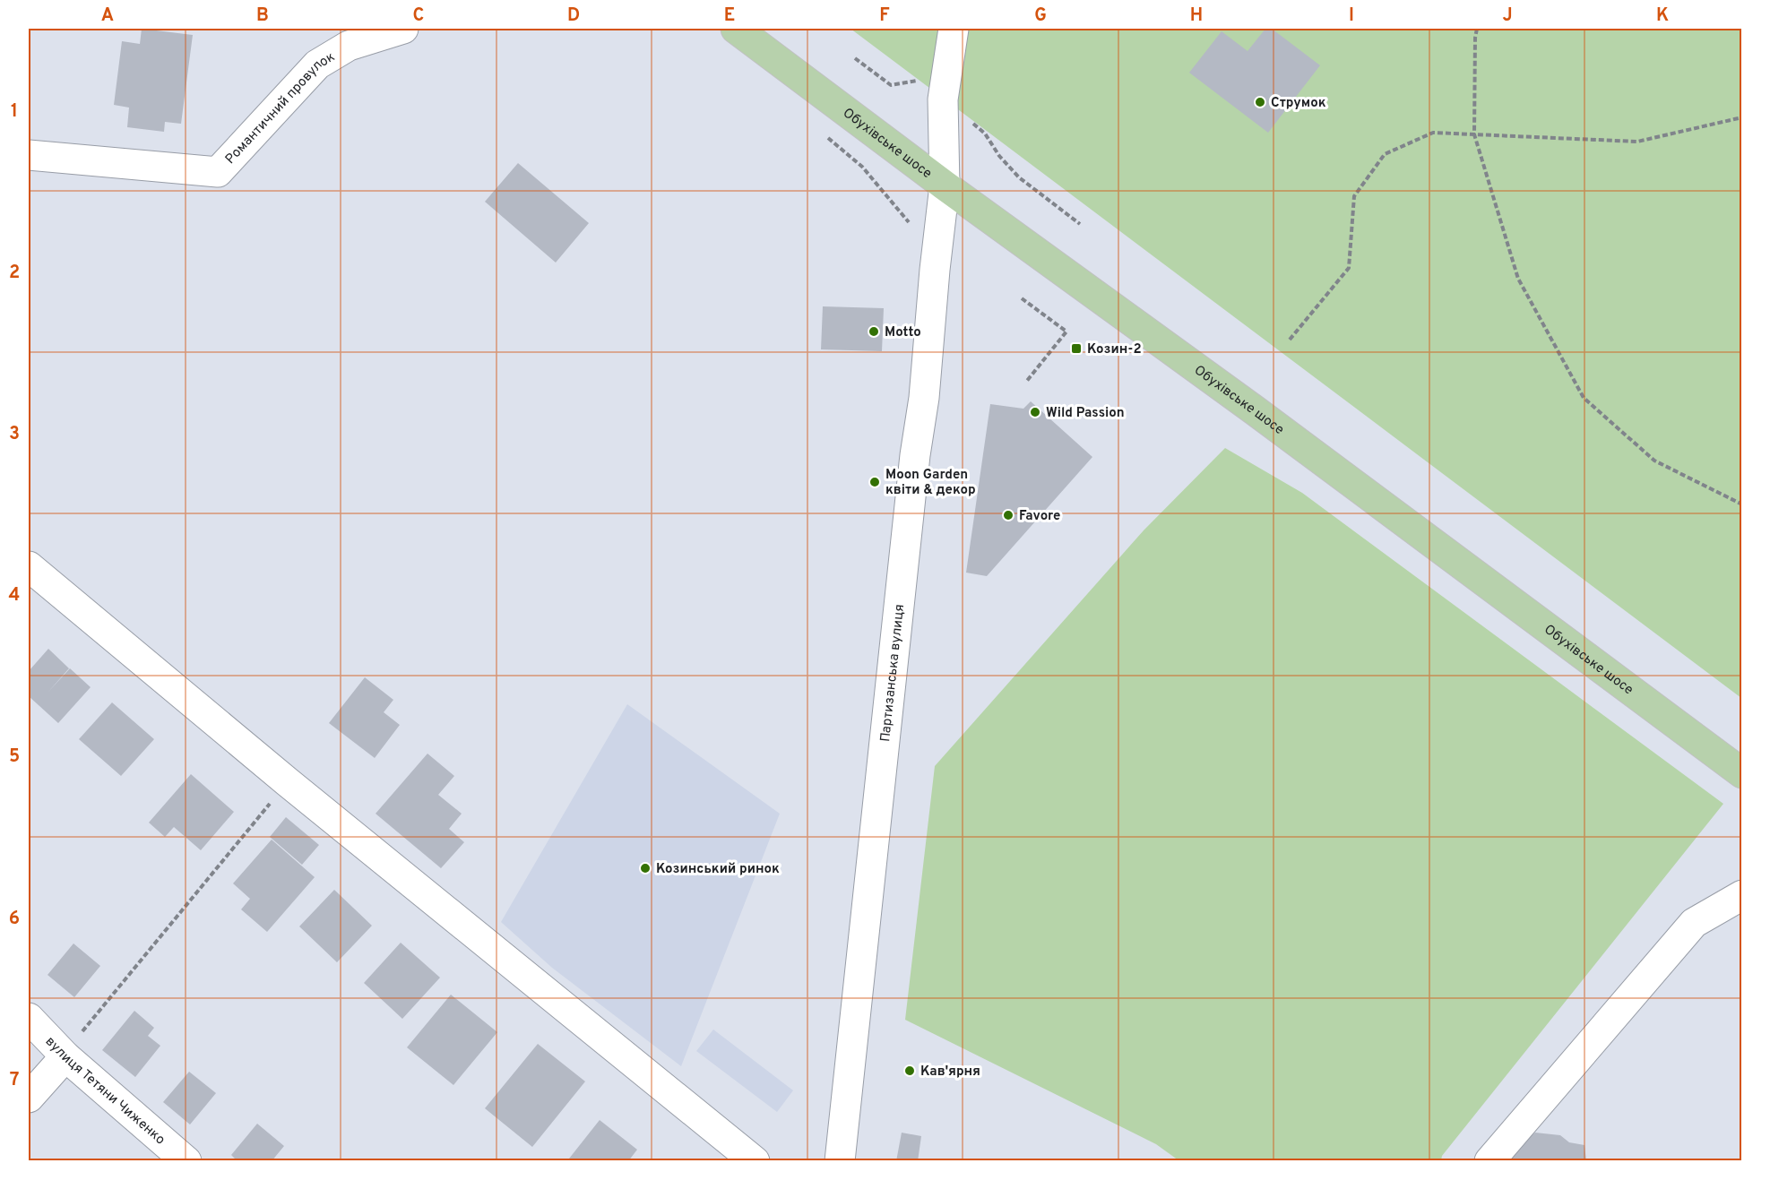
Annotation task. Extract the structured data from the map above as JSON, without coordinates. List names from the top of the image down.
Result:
{
  "streets": {
    "main road": ["Обухівське шосе"],
    "street": ["Романтичний провулок", "Партизанська вулиця", "вулиця Тетяни Чиженко"]
  },
  "crossings": [
    ["Обухівське шосе", "Партизанська вулиця"]
  ],
  "places": {
    "other": [
      "Струмок",
      "Motto",
      "Wild Passion",
      "Moon Garden квіти & декор",
      "Favore",
      "Козинський ринок",
      "Кав'ярня"
    ],
    "transit": ["Козин-2"]
  },
  "grid": {
    "columns": [
      "A",
      "B",
      "C",
      "D",
      "E",
      "F",
      "G",
      "H",
      "I",
      "J",
      "K"
    ],
    "rows": [
      "1",
      "2",
      "3",
      "4",
      "5",
      "6",
      "7"
    ]
  }
}
